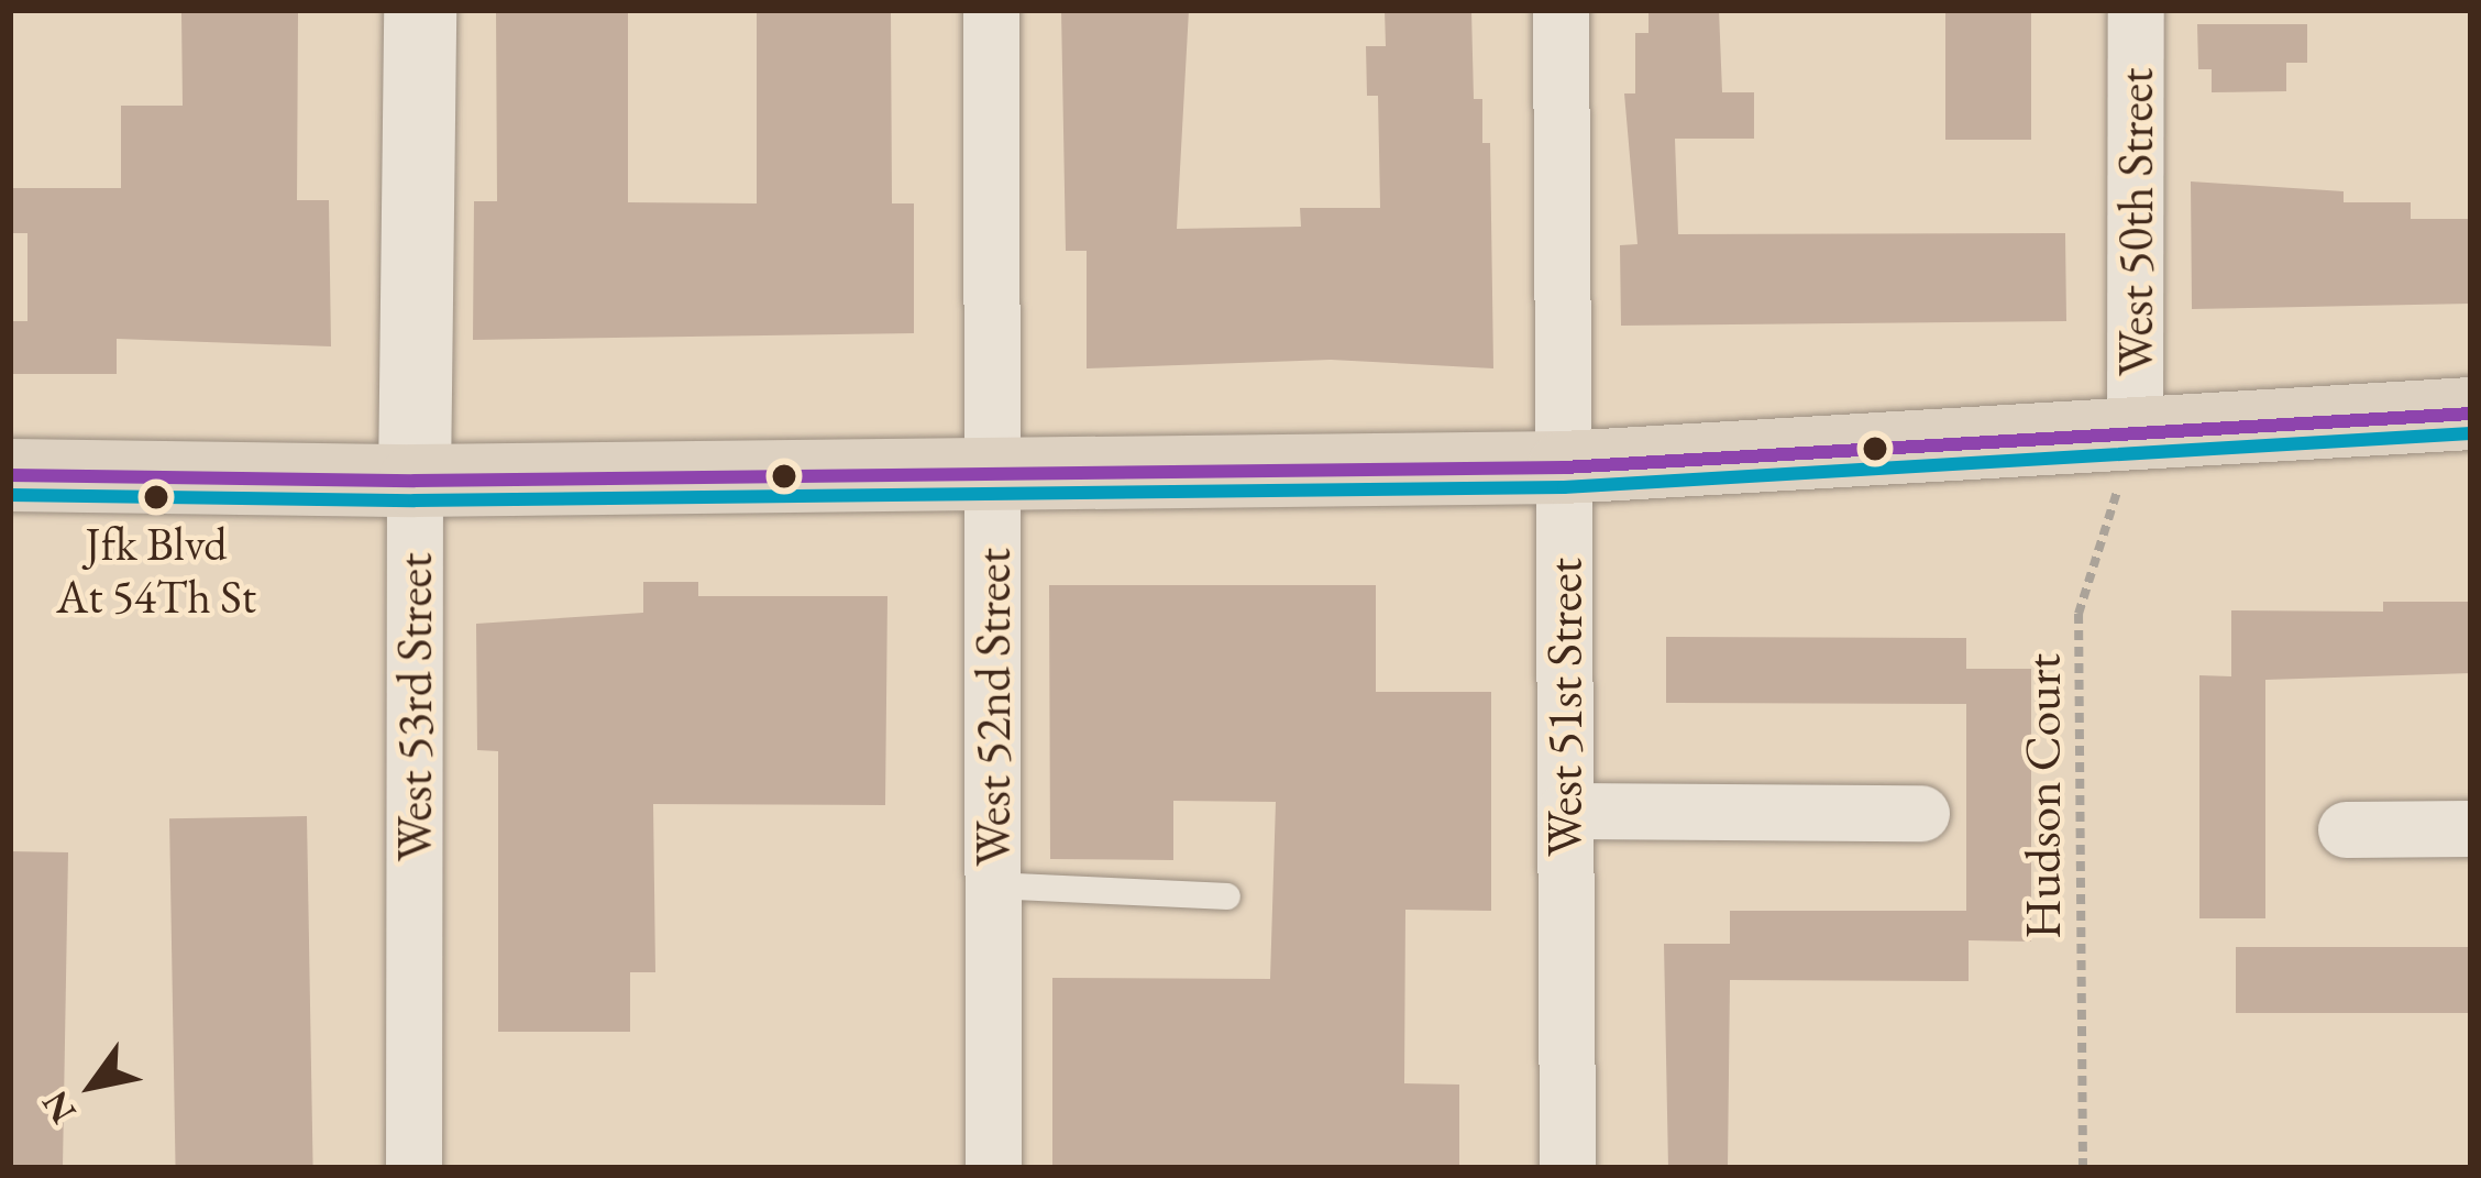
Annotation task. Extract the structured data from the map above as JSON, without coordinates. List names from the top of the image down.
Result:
{
  "streets": {
    "street": [
      "West 50th Street",
      "West 53rd Street",
      "West 52nd Street",
      "West 51st Street"
    ],
    "path": ["Hudson Court"]
  },
  "crossings": [
    ["West 50th Street", "Hudson Court"]
  ],
  "places": ["Jfk Blvd At 54Th St"],
  "north": "bottom left"
}
